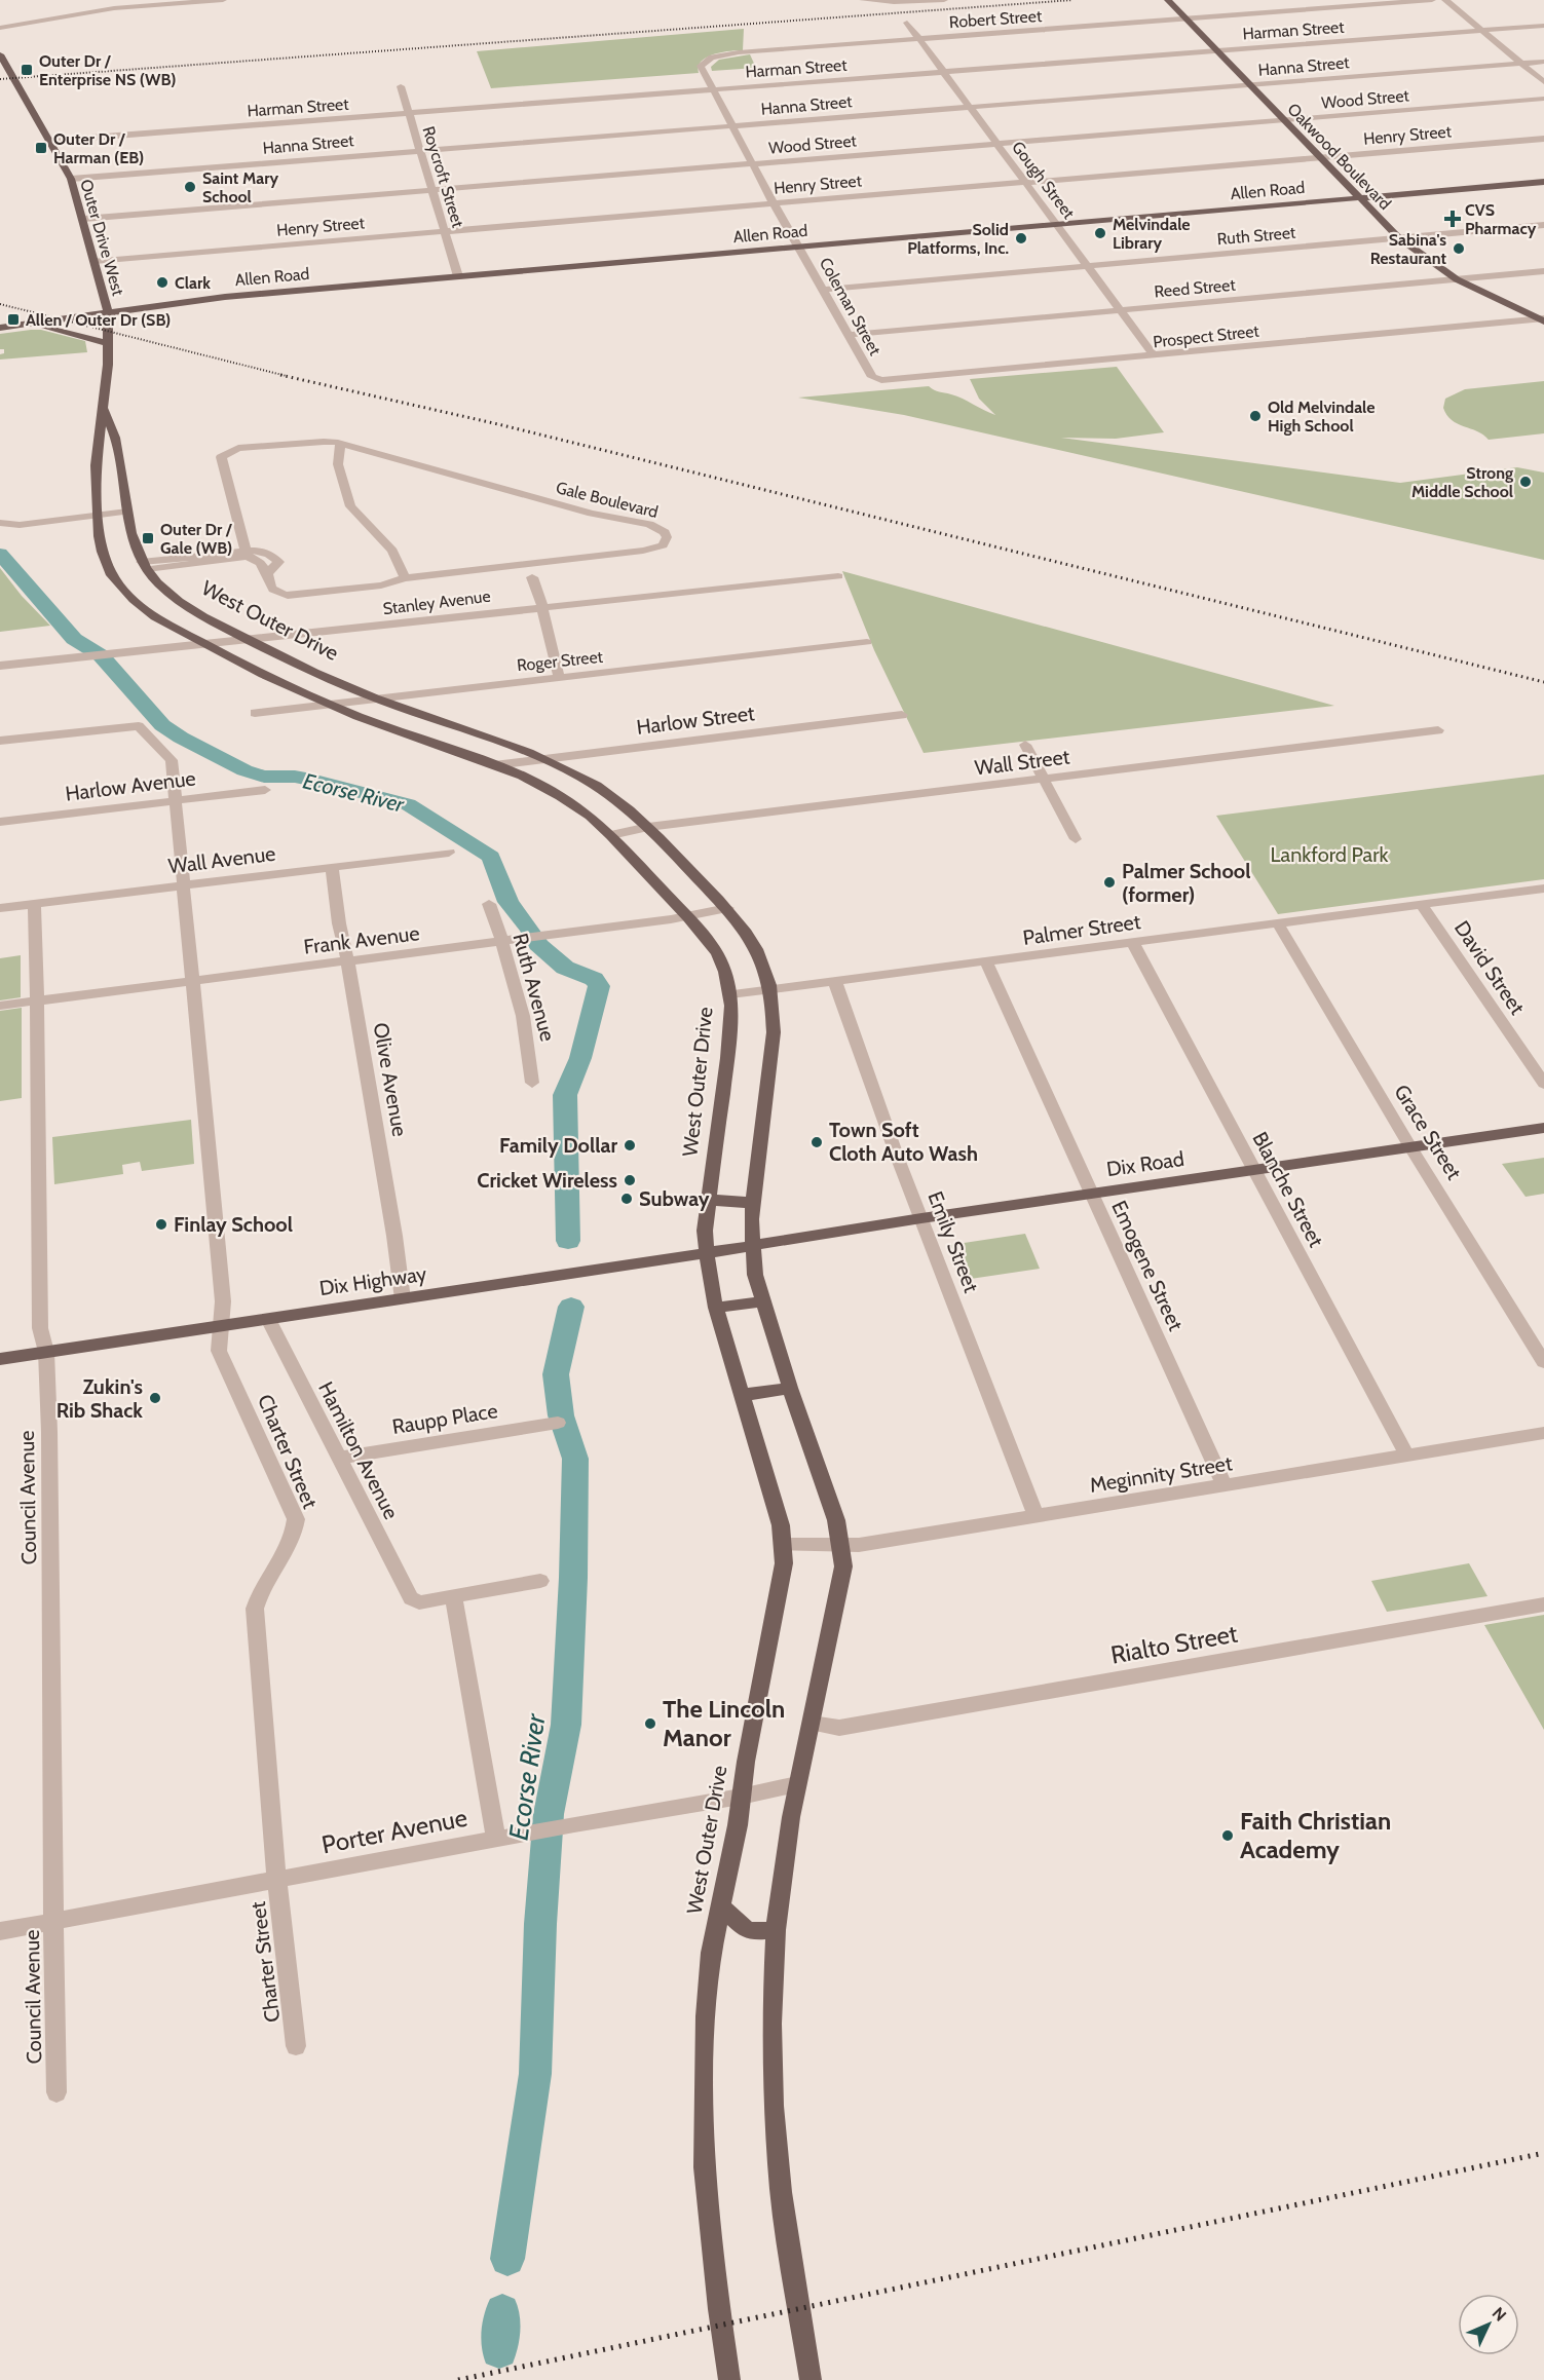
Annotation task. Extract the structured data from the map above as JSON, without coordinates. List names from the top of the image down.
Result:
{
  "streets": {
    "main road": [
      "Oakwood Boulevard",
      "Allen Road",
      "Outer Drive West",
      "West Outer Drive",
      "Dix Road",
      "Dix Highway"
    ],
    "street": [
      "Robert Street",
      "Harman Street",
      "Hanna Street",
      "Wood Street",
      "Henry Street",
      "Roycroft Street",
      "Gough Street",
      "Ruth Street",
      "Reed Street",
      "Coleman Street",
      "Prospect Street",
      "Gale Boulevard",
      "Stanley Avenue",
      "Roger Street",
      "Harlow Street",
      "Wall Street",
      "Harlow Avenue",
      "Wall Avenue",
      "Palmer Street",
      "Frank Avenue",
      "David Street",
      "Ruth Avenue",
      "Olive Avenue",
      "Grace Street",
      "Blanche Street",
      "Emily Street",
      "Emogene Street",
      "Raupp Place",
      "Hamilton Avenue",
      "Charter Street",
      "Meginnity Street",
      "Council Avenue",
      "Rialto Street",
      "Porter Avenue"
    ]
  },
  "crossings": [
    ["Robert Street", "Oakwood Boulevard"],
    ["Robert Street", "Gough Street"],
    ["Robert Street", "Coleman Street"],
    ["Harman Street", "Oakwood Boulevard"],
    ["Harman Street", "Roycroft Street"],
    ["Harman Street", "Gough Street"],
    ["Harman Street", "Outer Drive West"],
    ["Harman Street", "Coleman Street"],
    ["Hanna Street", "Oakwood Boulevard"],
    ["Hanna Street", "Roycroft Street"],
    ["Hanna Street", "Gough Street"],
    ["Hanna Street", "Outer Drive West"],
    ["Hanna Street", "Coleman Street"],
    ["Wood Street", "Oakwood Boulevard"],
    ["Wood Street", "Roycroft Street"],
    ["Wood Street", "Gough Street"],
    ["Wood Street", "Outer Drive West"],
    ["Wood Street", "Coleman Street"],
    ["Henry Street", "Oakwood Boulevard"],
    ["Henry Street", "Roycroft Street"],
    ["Henry Street", "Gough Street"],
    ["Henry Street", "Outer Drive West"],
    ["Henry Street", "Coleman Street"],
    ["Oakwood Boulevard", "Allen Road"],
    ["Oakwood Boulevard", "Ruth Street"],
    ["Oakwood Boulevard", "Reed Street"],
    ["Oakwood Boulevard", "Prospect Street"],
    ["Roycroft Street", "Allen Road"],
    ["Gough Street", "Allen Road"],
    ["Gough Street", "Ruth Street"],
    ["Gough Street", "Reed Street"],
    ["Gough Street", "Prospect Street"],
    ["Allen Road", "Outer Drive West"],
    ["Allen Road", "Coleman Street"],
    ["Ruth Street", "Coleman Street"],
    ["Outer Drive West", "West Outer Drive"],
    ["Reed Street", "Coleman Street"],
    ["Coleman Street", "Prospect Street"],
    ["Gale Boulevard", "West Outer Drive"],
    ["Stanley Avenue", "West Outer Drive"],
    ["West Outer Drive", "Roger Street"],
    ["West Outer Drive", "Harlow Street"],
    ["West Outer Drive", "Wall Street"],
    ["West Outer Drive", "Palmer Street"],
    ["West Outer Drive", "Frank Avenue"],
    ["West Outer Drive", "Dix Road"],
    ["West Outer Drive", "Dix Highway"],
    ["West Outer Drive", "Meginnity Street"],
    ["West Outer Drive", "Rialto Street"],
    ["West Outer Drive", "Porter Avenue"],
    ["Harlow Avenue", "Charter Street"],
    ["Wall Avenue", "Olive Avenue"],
    ["Wall Avenue", "Charter Street"],
    ["Wall Avenue", "Council Avenue"],
    ["Palmer Street", "David Street"],
    ["Palmer Street", "Grace Street"],
    ["Palmer Street", "Blanche Street"],
    ["Palmer Street", "Emily Street"],
    ["Palmer Street", "Emogene Street"],
    ["Frank Avenue", "Ruth Avenue"],
    ["Frank Avenue", "Olive Avenue"],
    ["Frank Avenue", "Charter Street"],
    ["Frank Avenue", "Council Avenue"],
    ["Olive Avenue", "Dix Highway"],
    ["Grace Street", "Dix Road"],
    ["Dix Road", "Blanche Street"],
    ["Dix Road", "Emily Street"],
    ["Dix Road", "Emogene Street"],
    ["Dix Road", "Dix Highway"],
    ["Blanche Street", "Meginnity Street"],
    ["Emily Street", "Meginnity Street"],
    ["Emogene Street", "Meginnity Street"],
    ["Dix Highway", "Hamilton Avenue"],
    ["Dix Highway", "Charter Street"],
    ["Dix Highway", "Council Avenue"],
    ["Raupp Place", "Hamilton Avenue"],
    ["Charter Street", "Porter Avenue"],
    ["Council Avenue", "Porter Avenue"]
  ],
  "water": ["Ecorse River"],
  "parks": ["Lankford Park"],
  "places": {
    "transit": [
      "Outer Dr / Enterprise NS (WB)",
      "Outer Dr / Harman (EB)",
      "Allen / Outer Dr (SB)",
      "Outer Dr / Gale (WB)"
    ],
    "other": [
      "Saint Mary School",
      "Melvindale Library",
      "Solid Platforms, Inc.",
      "Sabina's Restaurant",
      "Clark",
      "Old Melvindale High School",
      "Strong Middle School",
      "Palmer School (former)",
      "Town Soft Cloth Auto Wash",
      "Family Dollar",
      "Cricket Wireless",
      "Subway",
      "Finlay School",
      "Zukin's Rib Shack",
      "The Lincoln Manor",
      "Faith Christian Academy"
    ],
    "health": ["CVS Pharmacy"]
  },
  "north": "top right"
}
